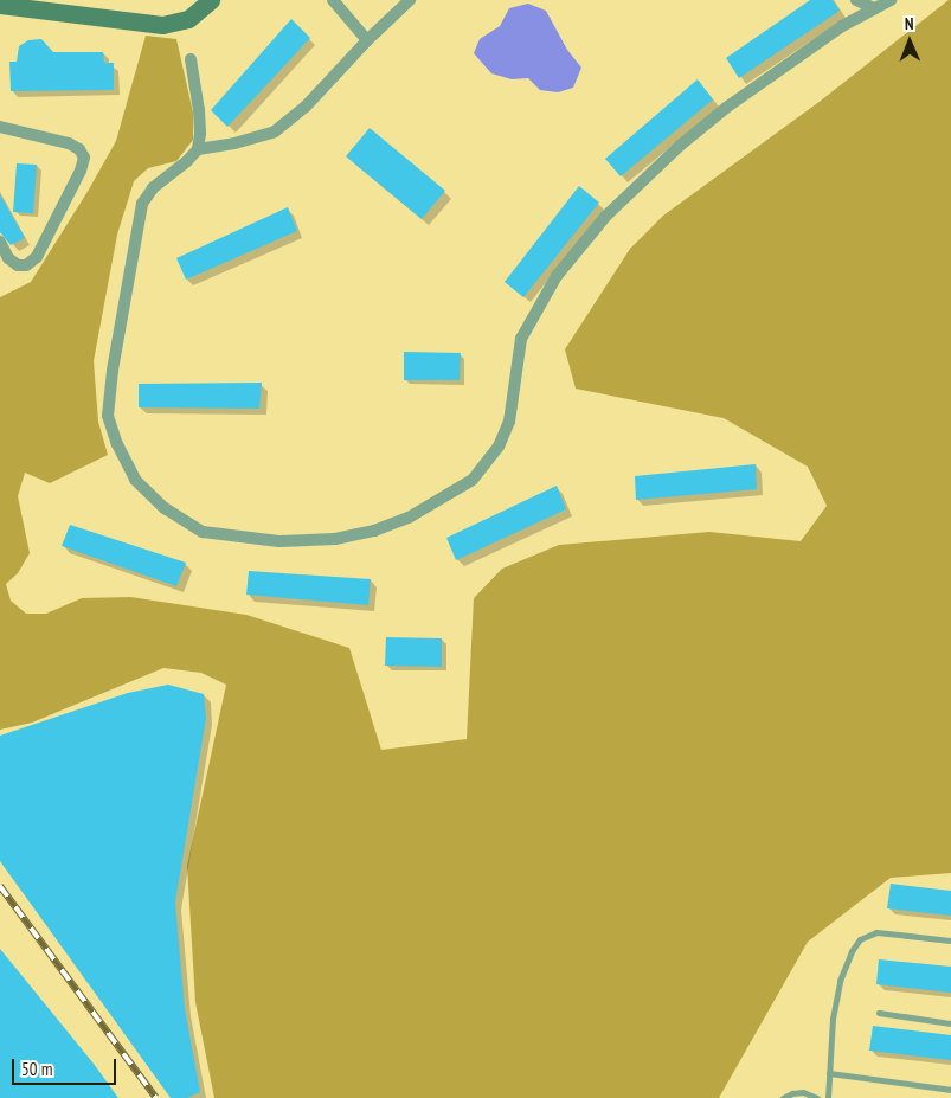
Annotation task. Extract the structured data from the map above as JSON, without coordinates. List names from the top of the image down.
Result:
{
  "scale_bar": "50 m",
  "north": "top"
}
